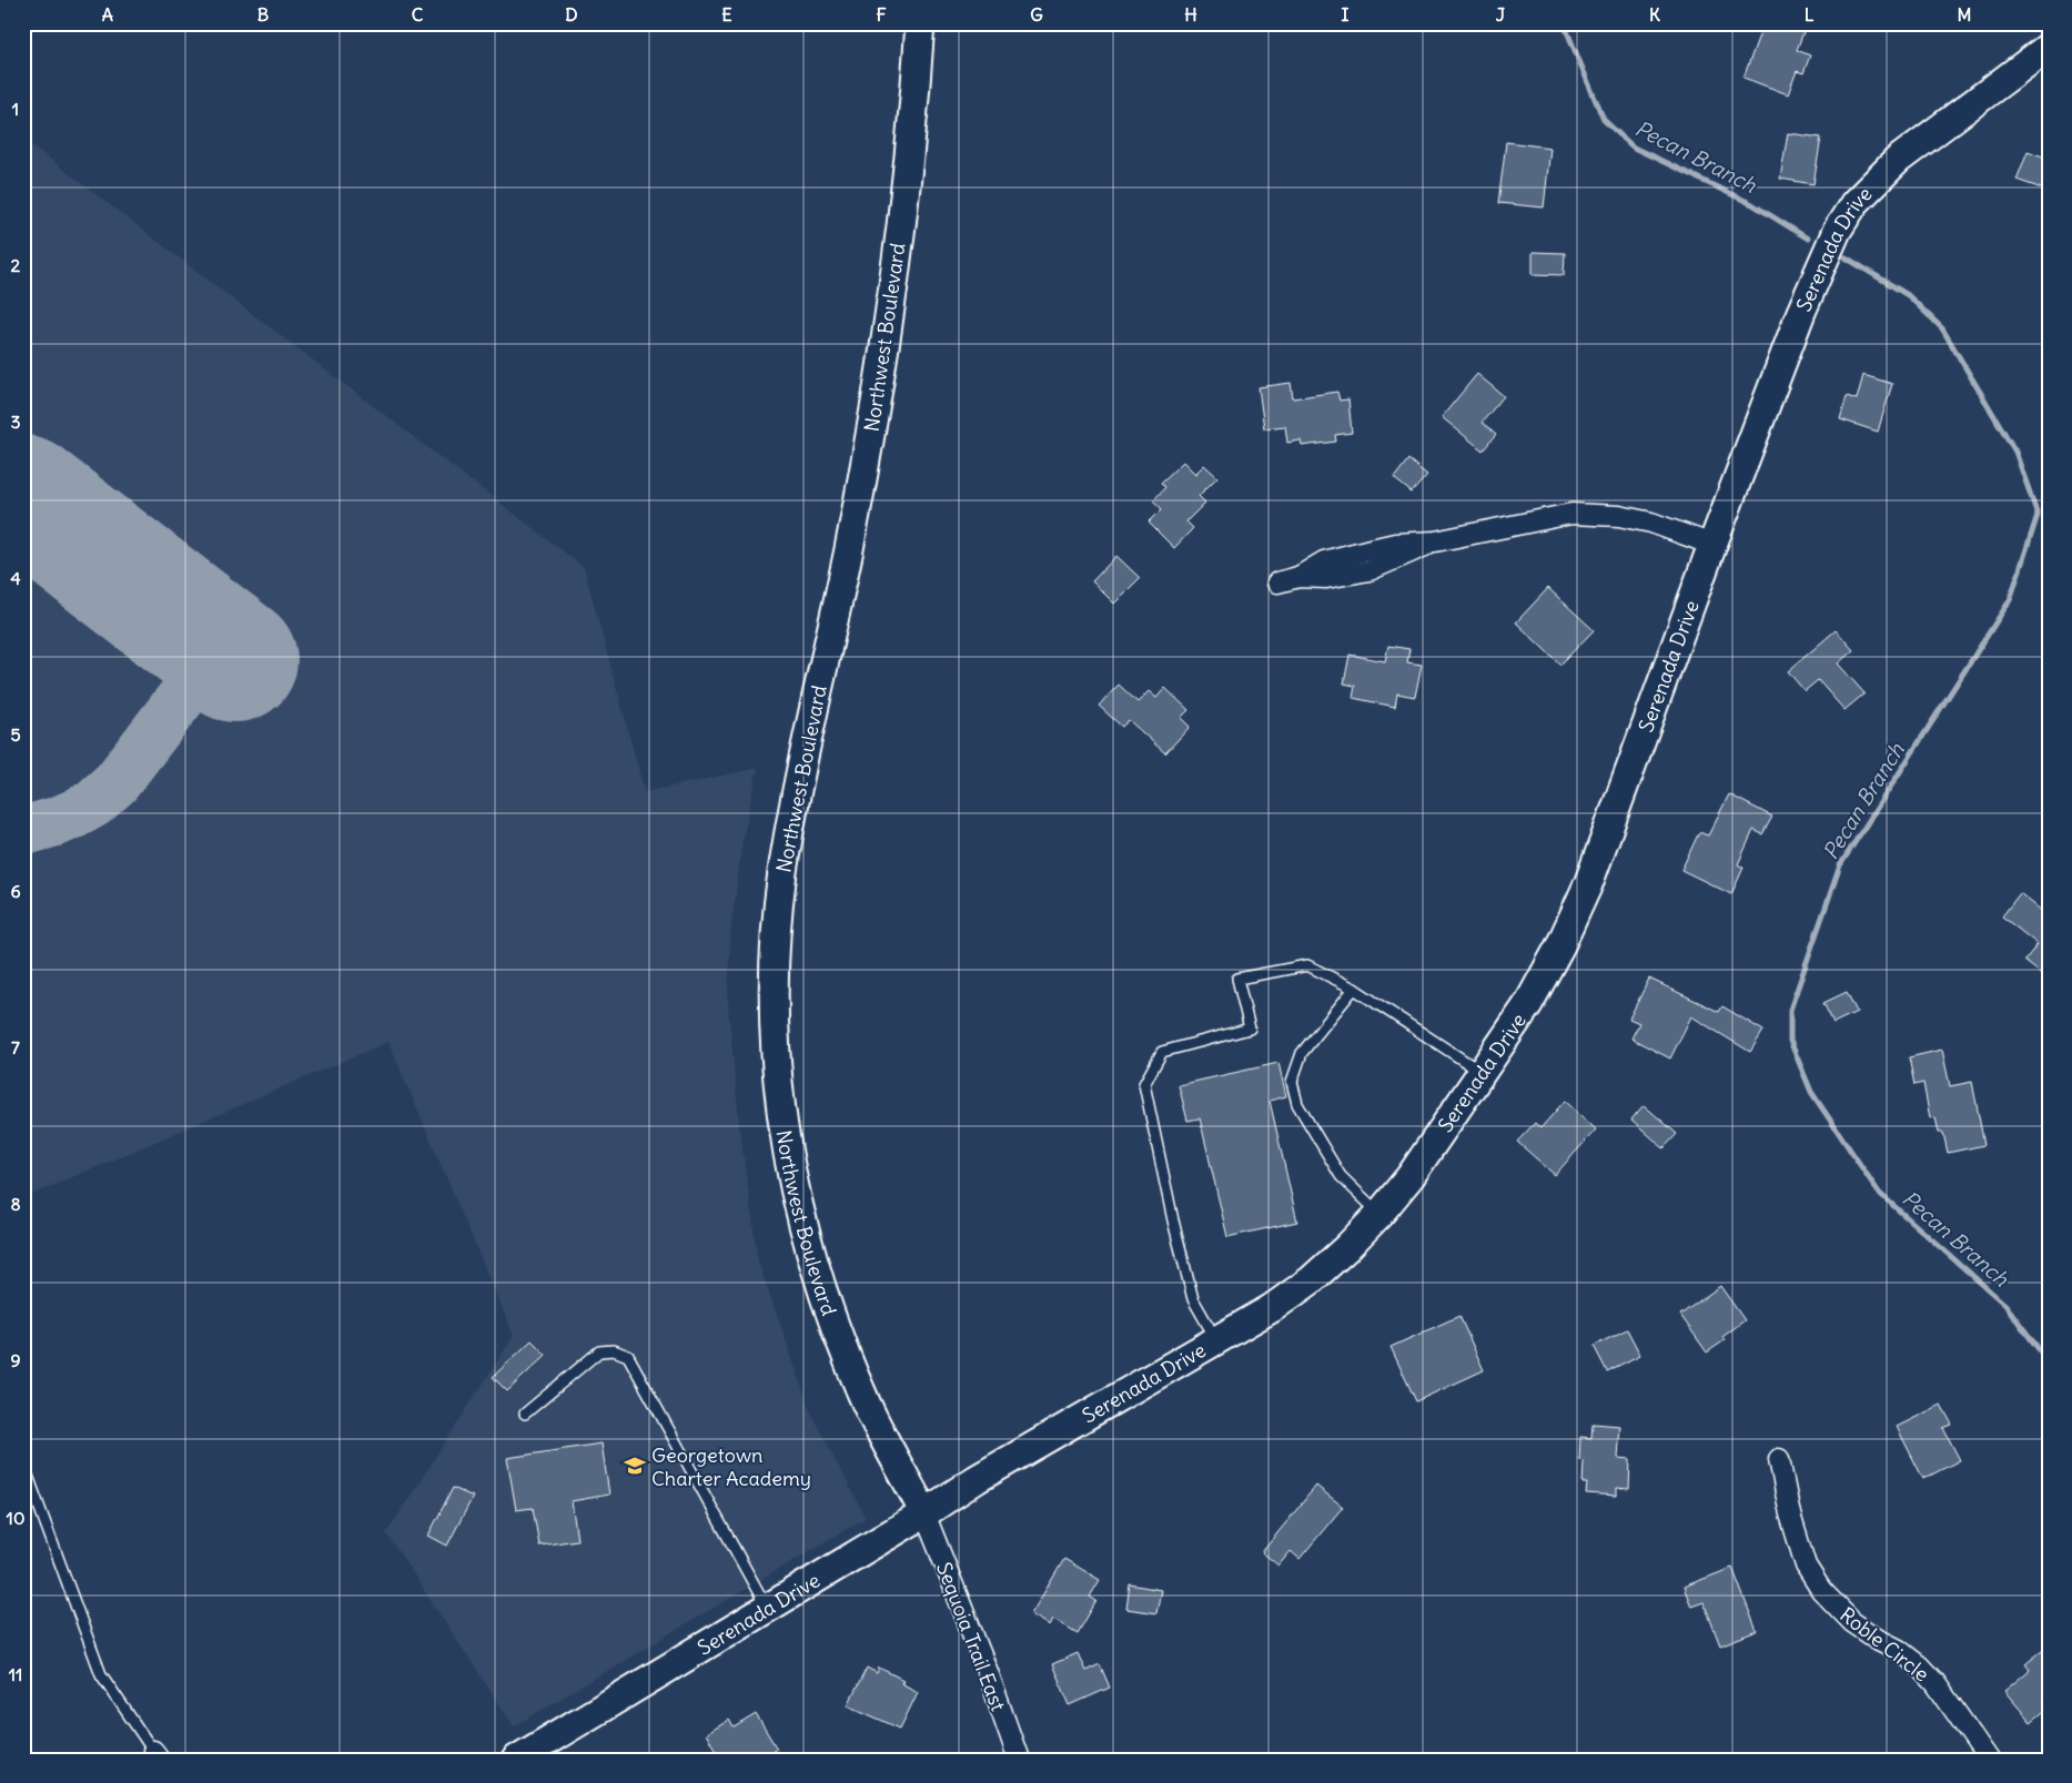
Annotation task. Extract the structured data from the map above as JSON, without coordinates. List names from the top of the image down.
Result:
{
  "streets": {
    "street": [
      "Serenada Drive",
      "Northwest Boulevard",
      "Sequoia Trail East",
      "Roble Circle"
    ]
  },
  "crossings": [
    ["Serenada Drive", "Northwest Boulevard"],
    ["Serenada Drive", "Sequoia Trail East"],
    ["Northwest Boulevard", "Sequoia Trail East"]
  ],
  "water": ["Pecan Branch"],
  "places": {
    "school or university": ["Georgetown Charter Academy"]
  },
  "grid": {
    "columns": [
      "A",
      "B",
      "C",
      "D",
      "E",
      "F",
      "G",
      "H",
      "I",
      "J",
      "K",
      "L",
      "M"
    ],
    "rows": [
      "1",
      "2",
      "3",
      "4",
      "5",
      "6",
      "7",
      "8",
      "9",
      "10",
      "11"
    ]
  }
}
